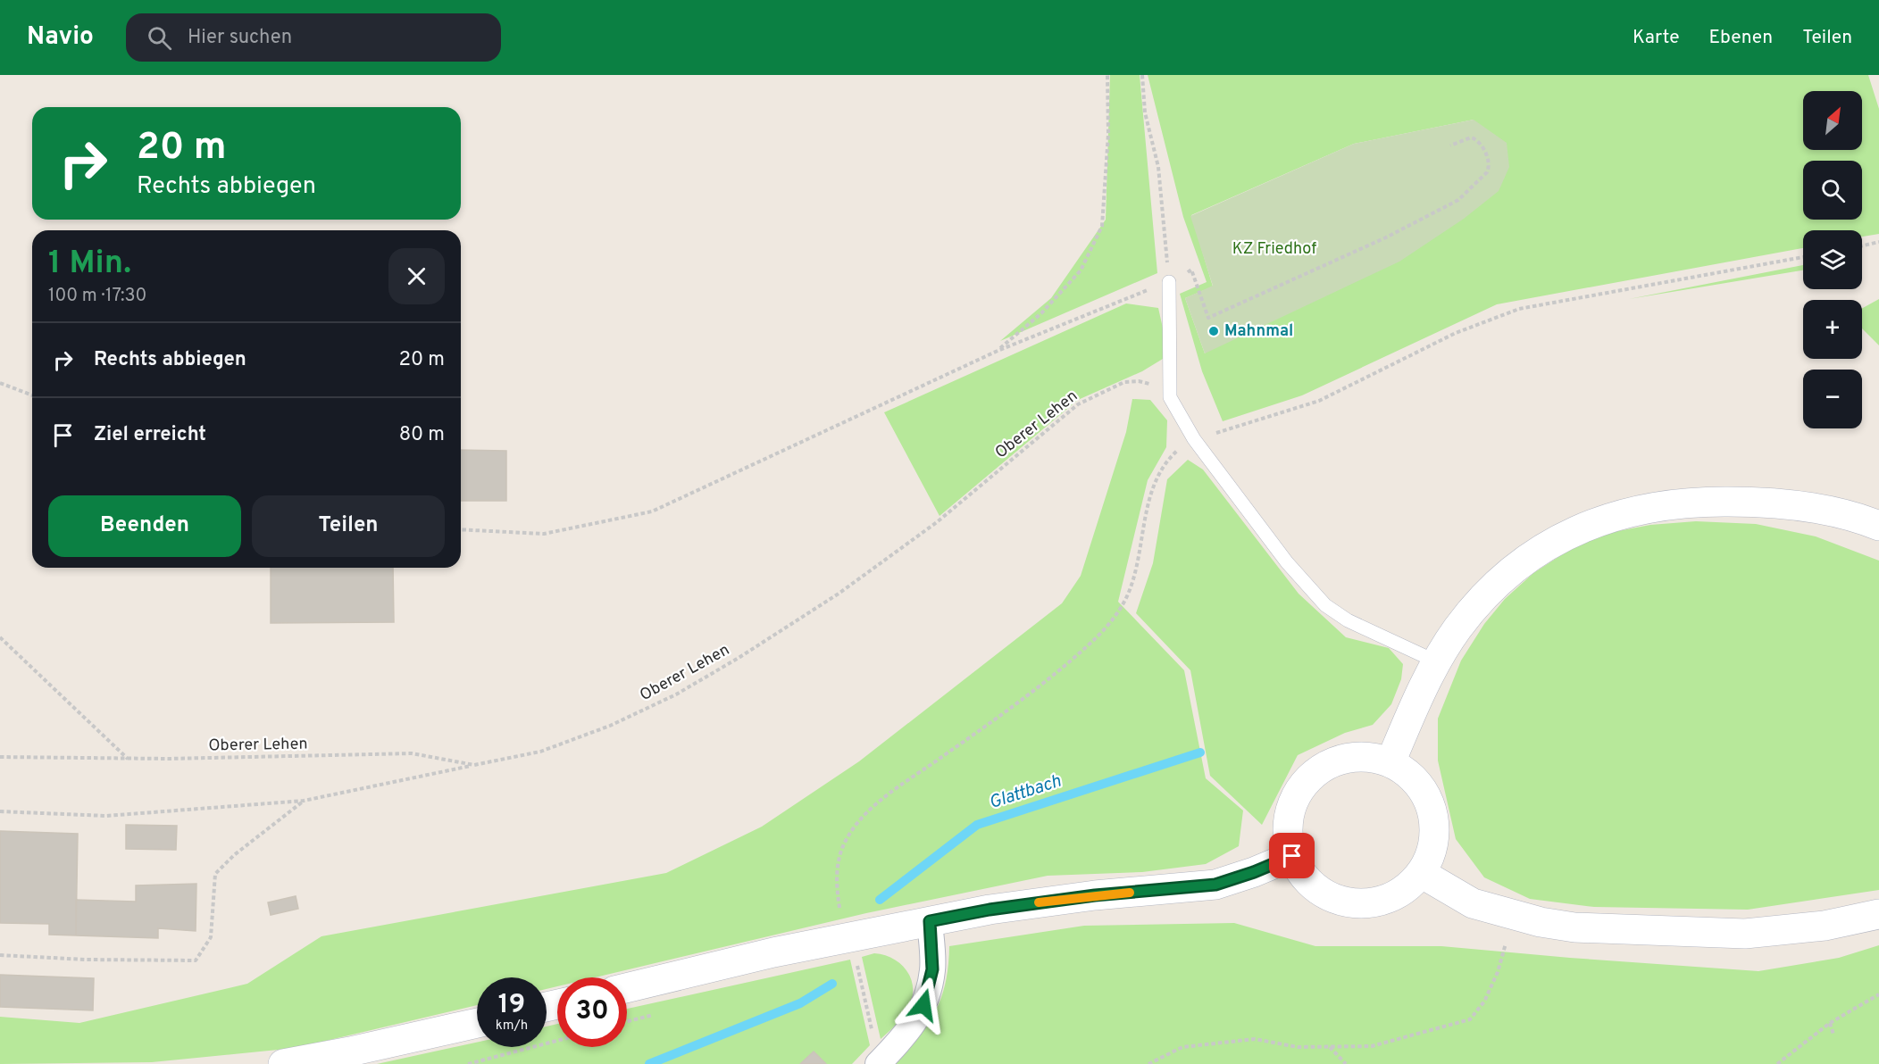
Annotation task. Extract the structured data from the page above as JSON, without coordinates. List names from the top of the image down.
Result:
{
  "streets": {
    "path": ["Oberer Lehen"]
  },
  "water": ["Glattbach"],
  "parks": ["KZ Friedhof"],
  "places": ["Mahnmal"],
  "north": "top right",
  "page": {
    "header": "Navio",
    "search": "Hier suchen",
    "nav": ["Karte", "Ebenen", "Teilen"],
    "map_buttons": ["+", "−"],
    "turn": ["20 m", "Rechts abbiegen"],
    "heading": ["1 Min.", "100 m · 17:30"],
    "list": [
      {
        "name": "Rechts abbiegen",
        "value": "20 m"
      },
      {
        "name": "Ziel erreicht",
        "value": "80 m"
      }
    ],
    "buttons": ["Beenden", "Teilen"],
    "speed": "19 km/h",
    "limit": "30"
  }
}
